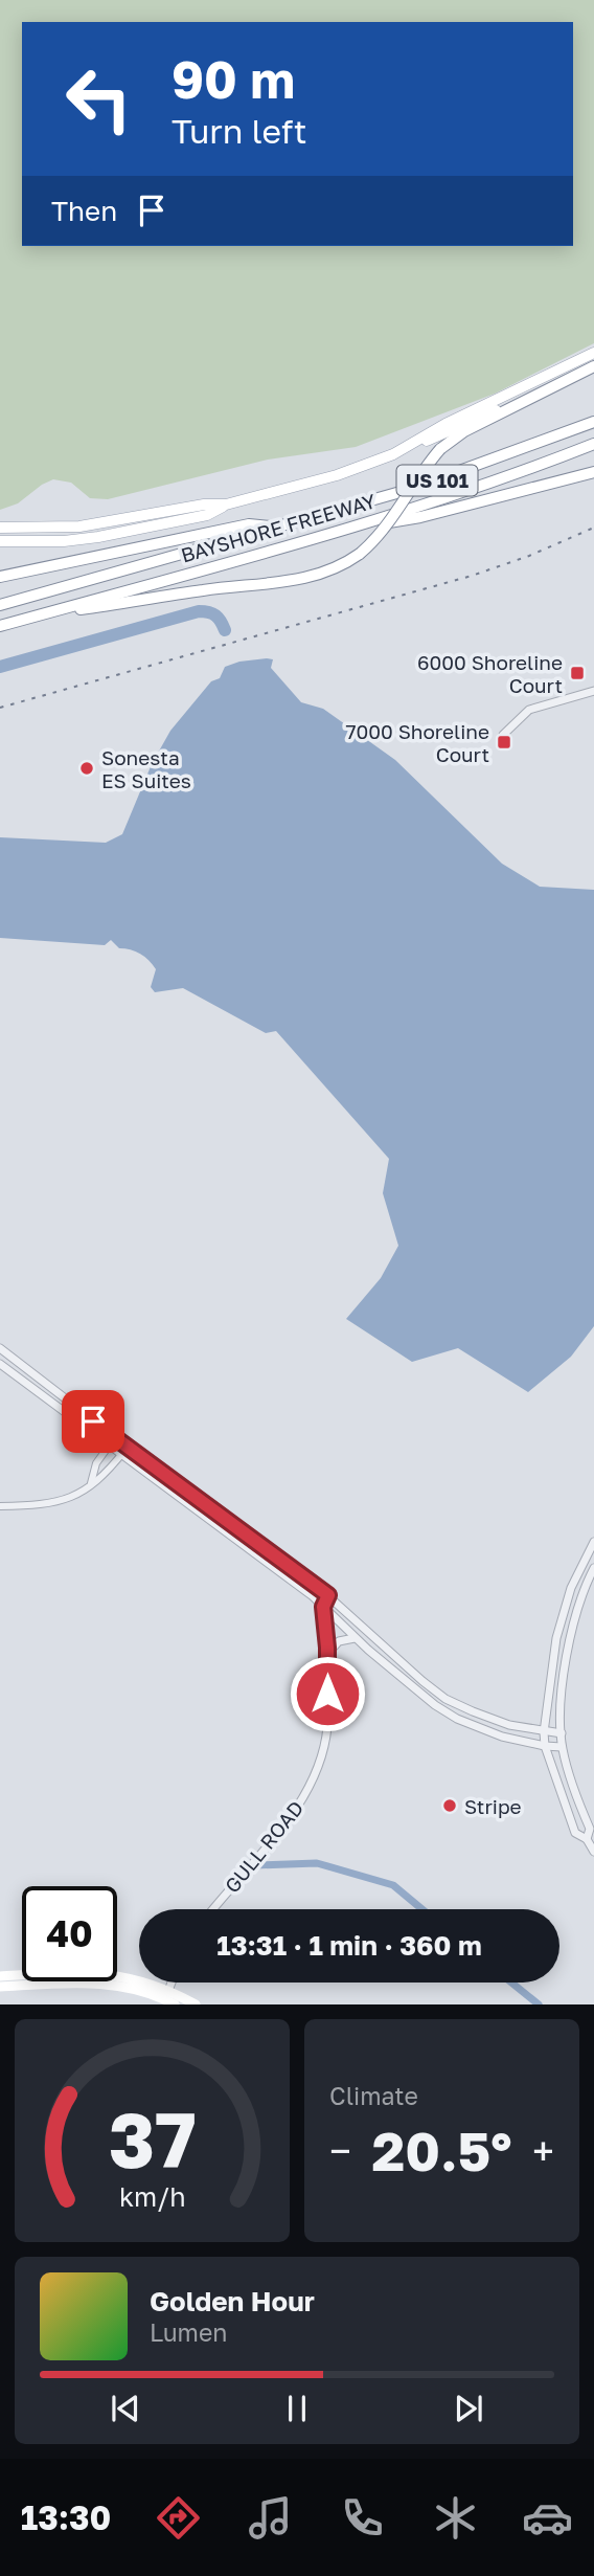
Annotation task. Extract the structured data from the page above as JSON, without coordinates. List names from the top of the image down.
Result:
{
  "streets": {
    "highway": ["US 101", "BAYSHORE FREEWAY"],
    "street": ["GULL ROAD"]
  },
  "places": {
    "transit": ["6000 Shoreline Court", "7000 Shoreline Court"],
    "other": ["Sonesta ES Suites", "Stripe"]
  },
  "page": {
    "turn": ["90 m", "Turn left"],
    "then": "Then",
    "limit": "40",
    "trip": "13:31 · 1 min · 360 m",
    "tile": "Climate",
    "heat": ["−", "20.5°", "+"],
    "song": ["Golden Hour", "Lumen"],
    "tabs": "13:30",
    "gauge": ["37", "km/h"]
  }
}
